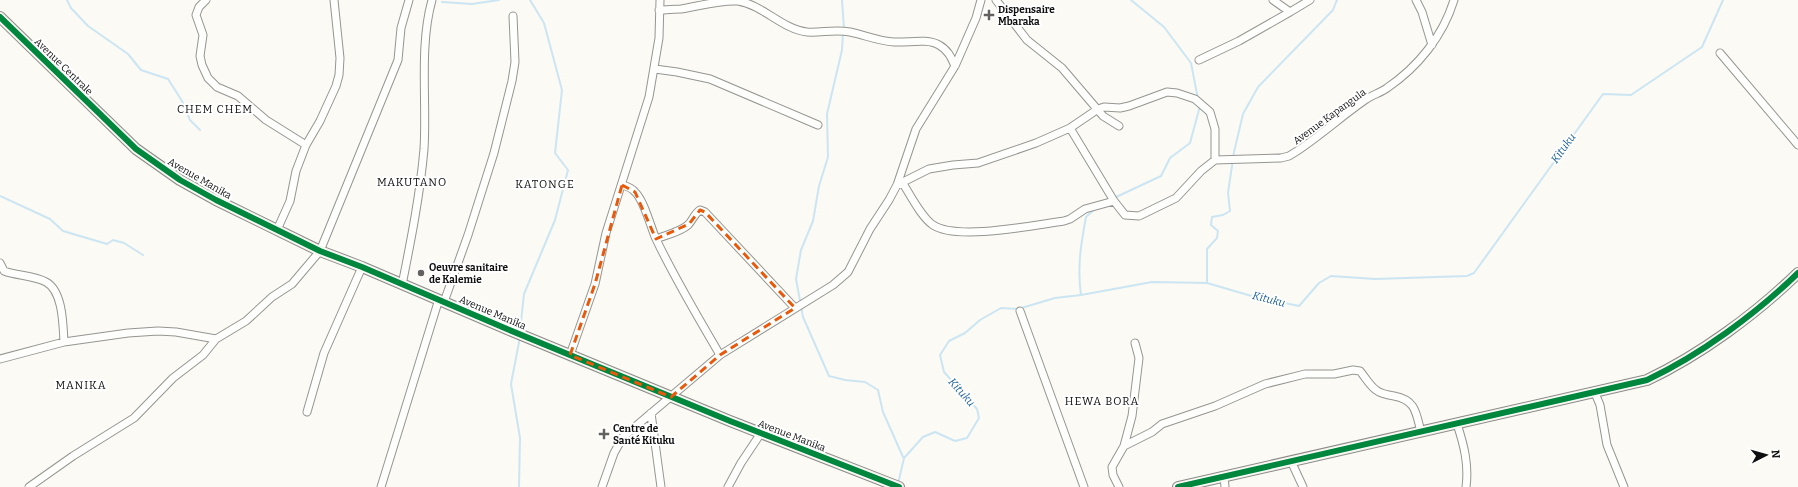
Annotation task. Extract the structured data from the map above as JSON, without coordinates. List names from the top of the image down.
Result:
{
  "streets": {
    "street": ["Avenue Centrale", "Avenue Kapangula", "Avenue Manika"]
  },
  "crossings": [
    ["Avenue Centrale", "Avenue Manika"]
  ],
  "districts": [
    "CHEM CHEM",
    "MAKUTANO",
    "KATONGE",
    "MANIKA",
    "HEWA BORA"
  ],
  "water": ["Kituku"],
  "places": {
    "health": ["Dispensaire Mbaraka", "Centre de Santé Kituku"],
    "other": ["Oeuvre sanitaire de Kalemie"]
  },
  "north": "right"
}
